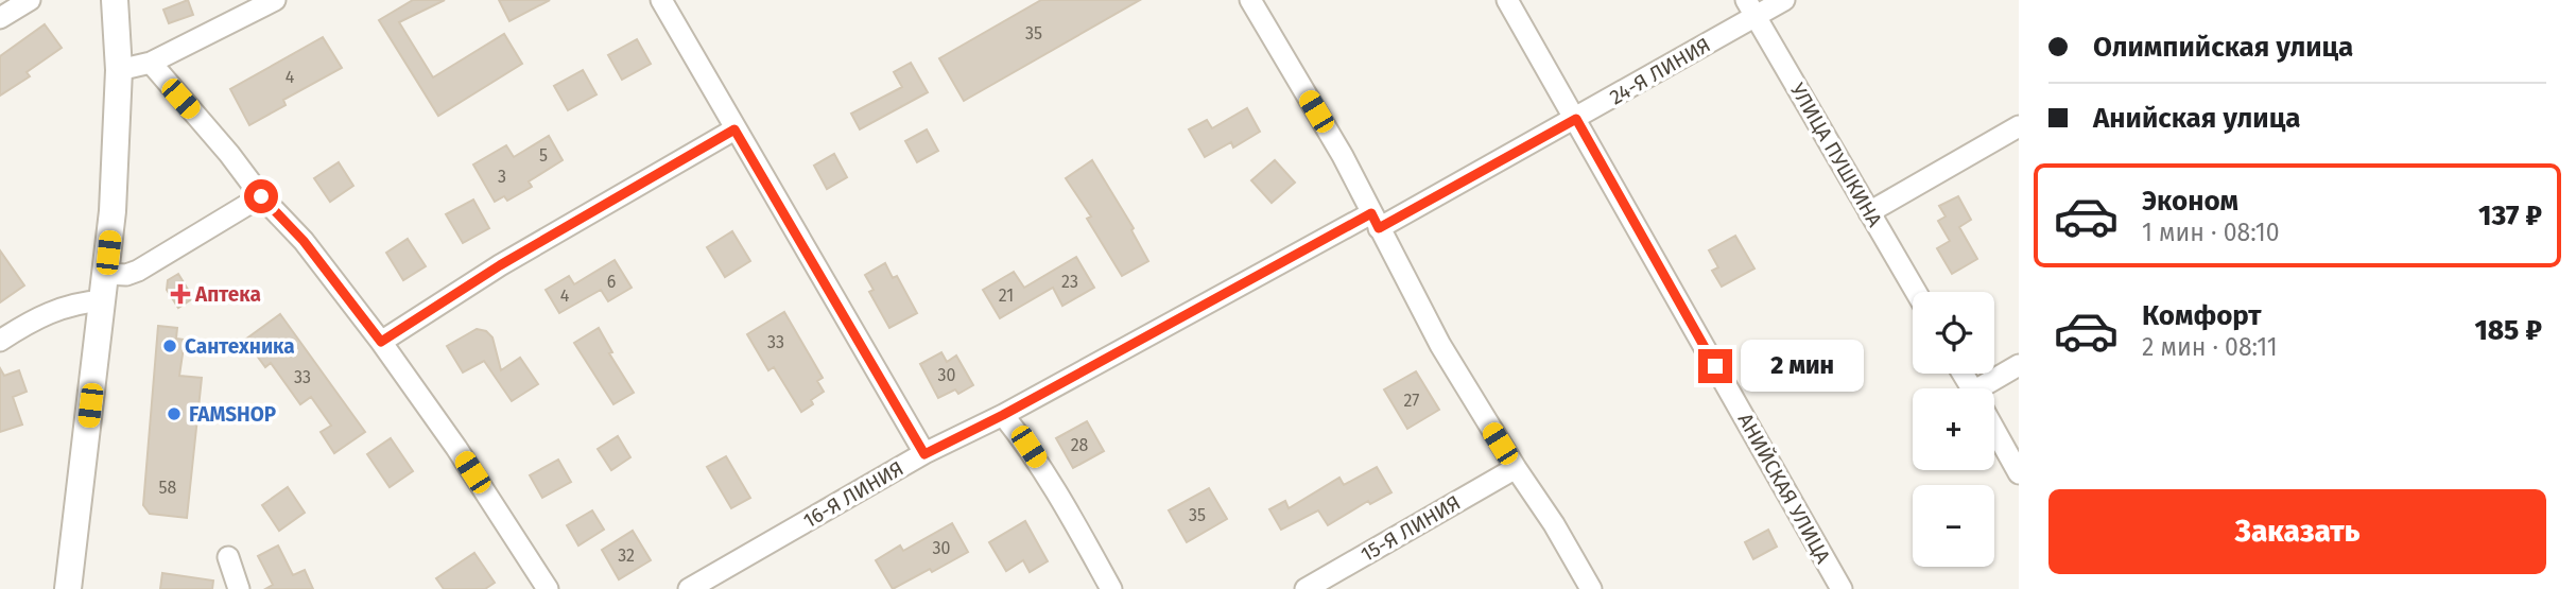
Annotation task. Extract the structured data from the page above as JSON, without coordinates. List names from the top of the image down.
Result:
{
  "streets": {
    "street": [
      "24-Я ЛИНИЯ",
      "УЛИЦА ПУШКИНА",
      "АНИЙСКАЯ УЛИЦА",
      "16-Я ЛИНИЯ",
      "15-Я ЛИНИЯ"
    ]
  },
  "crossings": [
    ["24-Я ЛИНИЯ", "УЛИЦА ПУШКИНА"],
    ["24-Я ЛИНИЯ", "АНИЙСКАЯ УЛИЦА"],
    ["24-Я ЛИНИЯ", "16-Я ЛИНИЯ"]
  ],
  "places": {
    "health": ["Аптека"],
    "other": ["Сантехника", "FAMSHOP"]
  },
  "house_numbers": [
    "35",
    "4",
    "5",
    "3",
    "6",
    "23",
    "4",
    "21",
    "33",
    "30",
    "33",
    "27",
    "28",
    "58",
    "35",
    "30",
    "32"
  ],
  "page": {
    "banner": ["Олимпийская улица", "Анийская улица"],
    "list": [
      {
        "name": "Эконом",
        "note": "1 мин · 08:10",
        "value": "137 ₽"
      },
      {
        "name": "Комфорт",
        "note": "2 мин · 08:11",
        "value": "185 ₽"
      }
    ],
    "map_buttons": ["+", "−"],
    "bubble": "2 мин",
    "buttons": "Заказать"
  }
}
